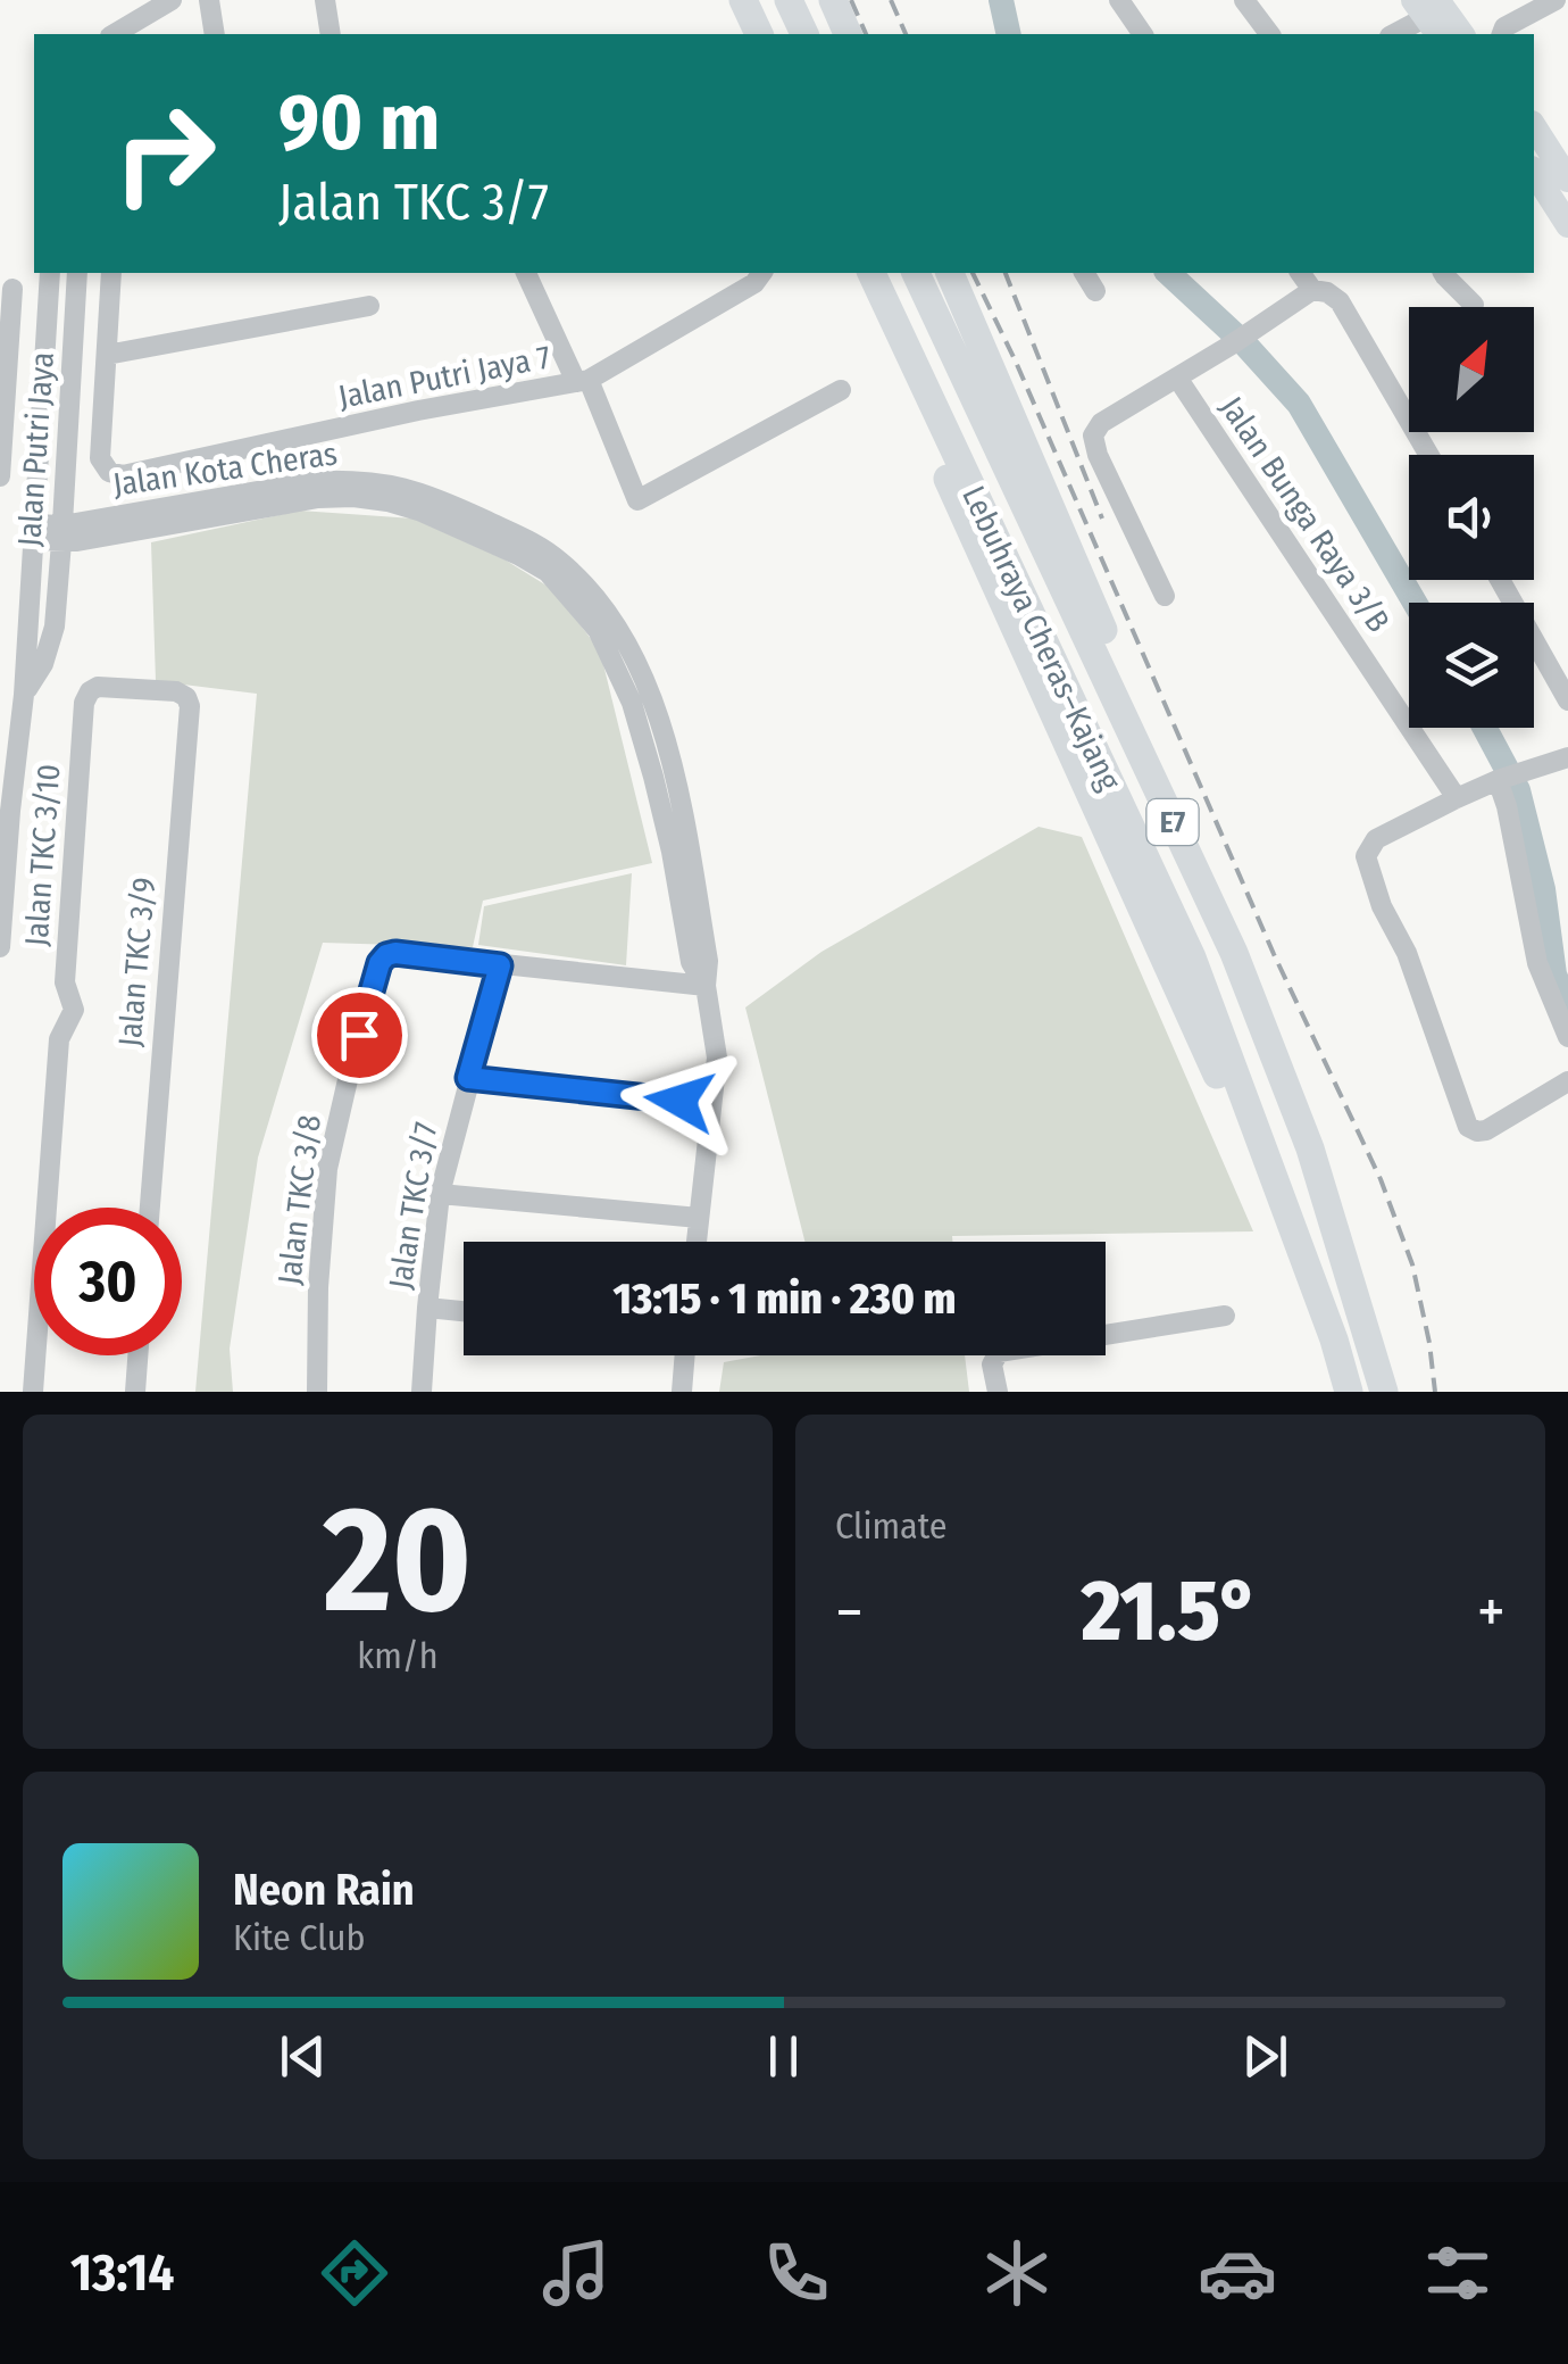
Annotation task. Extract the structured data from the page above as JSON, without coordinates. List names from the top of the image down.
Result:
{
  "streets": {
    "highway": ["Lebuhraya Cheras–Kajang", "E7"],
    "street": [
      "Jalan Putri Jaya 7",
      "Jalan Putri Jaya",
      "Jalan Kota Cheras",
      "Jalan Bunga Raya 3/B",
      "Jalan TKC 3/10",
      "Jalan TKC 3/9",
      "Jalan TKC 3/8",
      "Jalan TKC 3/7"
    ]
  },
  "crossings": [
    ["Jalan Putri Jaya", "Jalan Kota Cheras"],
    ["Jalan TKC 3/10", "Jalan TKC 3/9"],
    ["Jalan TKC 3/8", "Jalan TKC 3/7"]
  ],
  "north": "top right",
  "page": {
    "turn": ["90 m", "Jalan TKC 3/7"],
    "limit": "30",
    "trip": "13:15 · 1 min · 230 m",
    "tile": [
      ["20", "km/h"],
      "Climate"
    ],
    "heat": ["−", "21.5°", "+"],
    "song": ["Neon Rain", "Kite Club"],
    "tabs": "13:14"
  }
}
